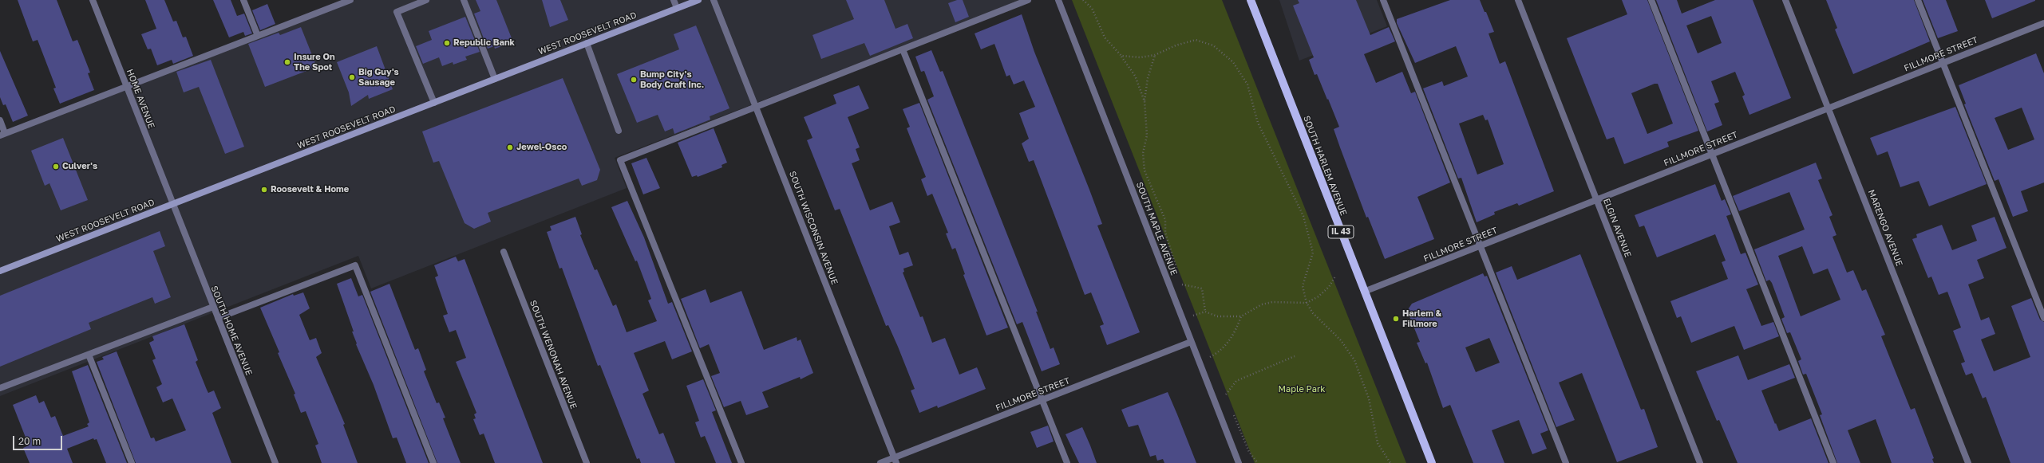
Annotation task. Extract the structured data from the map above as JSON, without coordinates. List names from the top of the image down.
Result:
{
  "streets": {
    "main road": ["WEST ROOSEVELT ROAD", "SOUTH HARLEM AVENUE", "IL 43"],
    "street": [
      "FILLMORE STREET",
      "HOME AVENUE",
      "SOUTH WISCONSIN AVENUE",
      "ELGIN AVENUE",
      "MARENGO AVENUE",
      "SOUTH MAPLE AVENUE",
      "SOUTH HOME AVENUE",
      "SOUTH WENONAH AVENUE"
    ]
  },
  "crossings": [
    ["WEST ROOSEVELT ROAD", "HOME AVENUE"],
    ["WEST ROOSEVELT ROAD", "SOUTH HOME AVENUE"],
    ["FILLMORE STREET", "SOUTH HARLEM AVENUE"],
    ["FILLMORE STREET", "SOUTH WISCONSIN AVENUE"],
    ["FILLMORE STREET", "ELGIN AVENUE"],
    ["FILLMORE STREET", "MARENGO AVENUE"],
    ["FILLMORE STREET", "SOUTH MAPLE AVENUE"],
    ["HOME AVENUE", "SOUTH HOME AVENUE"]
  ],
  "parks": ["Maple Park"],
  "places": [
    "Republic Bank",
    "Insure On The Spot",
    "Big Guy's Sausage",
    "Bump City's Body Craft Inc.",
    "Jewel-Osco",
    "Culver's",
    "Roosevelt & Home",
    "Harlem & Fillmore"
  ],
  "scale_bar": "20 m"
}
